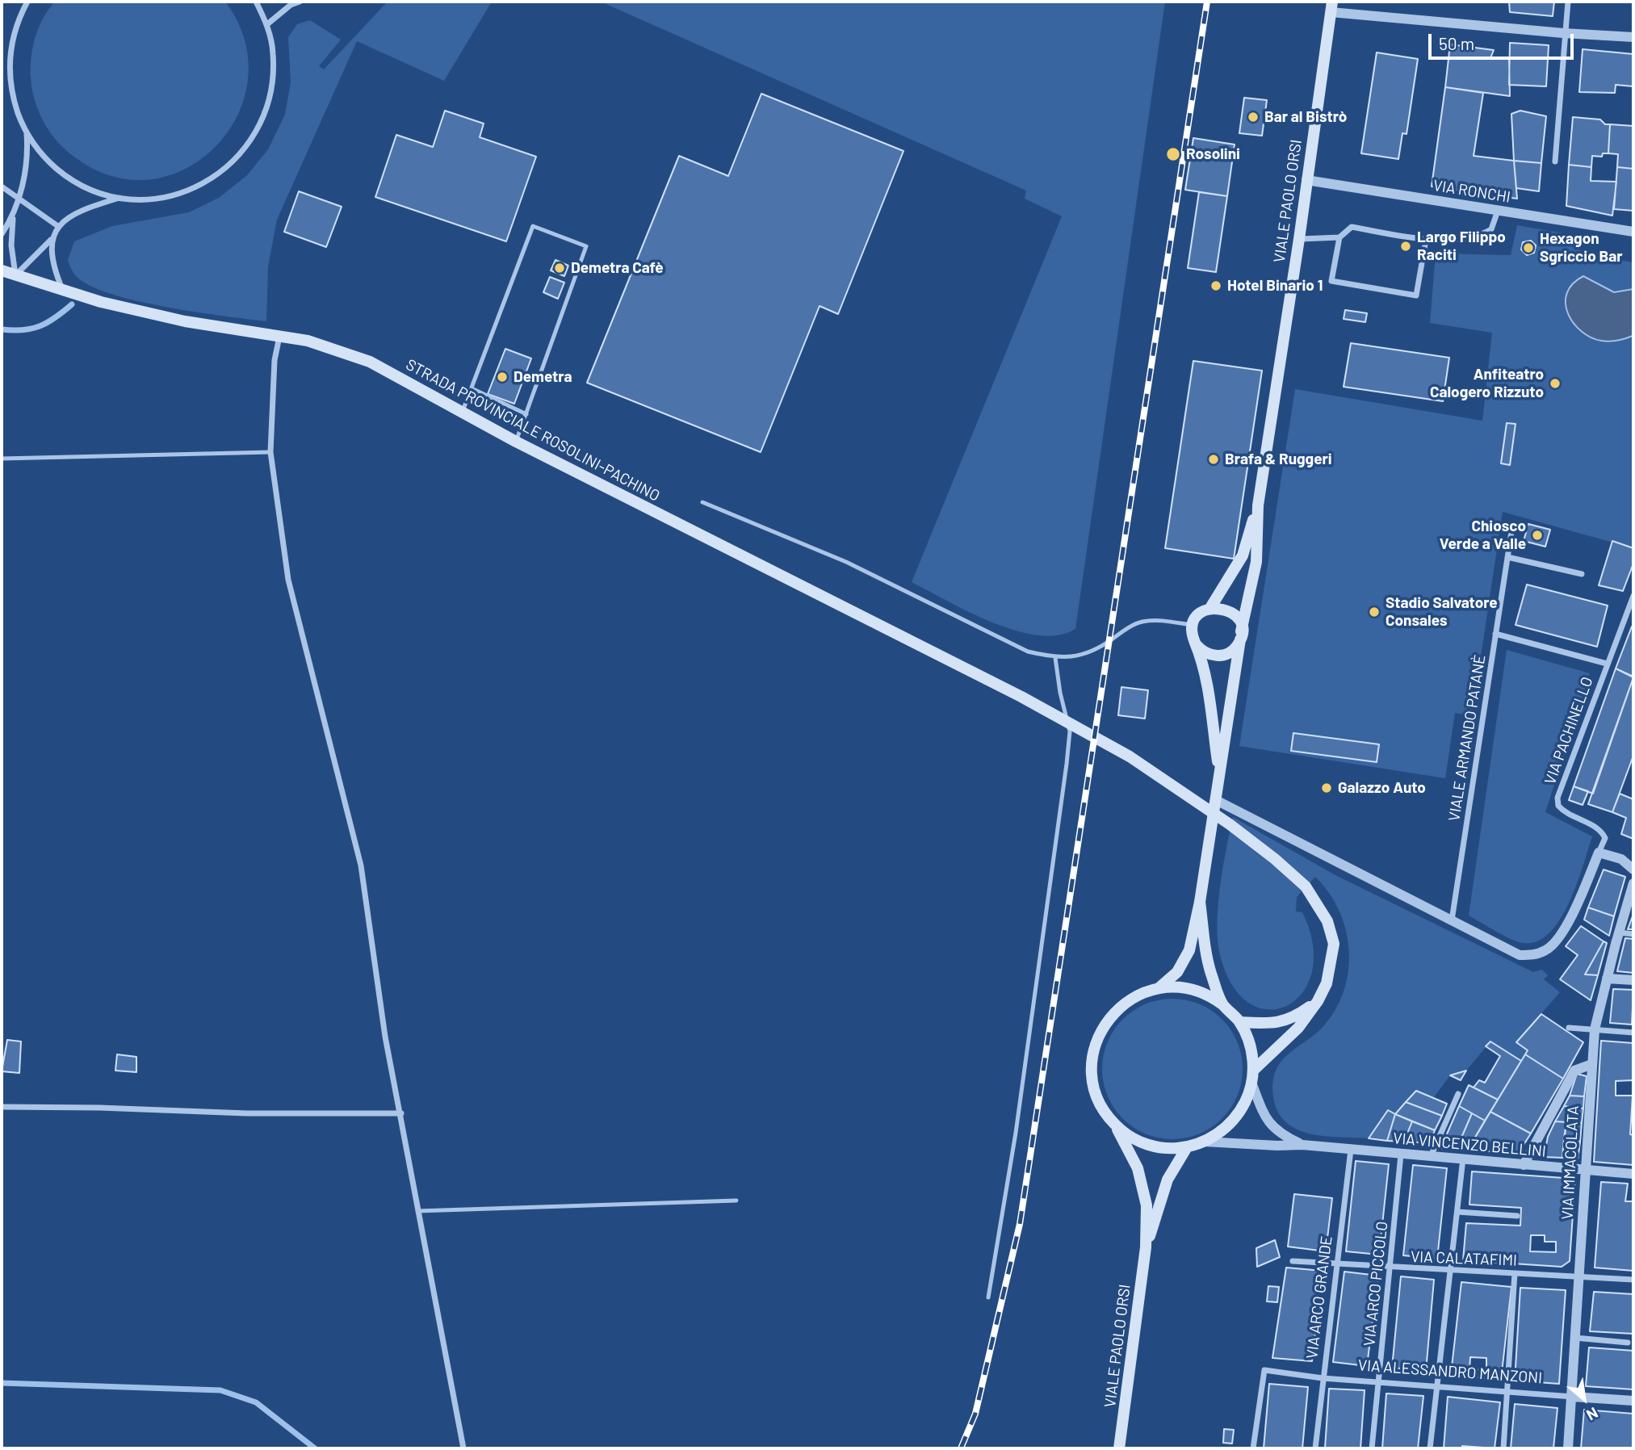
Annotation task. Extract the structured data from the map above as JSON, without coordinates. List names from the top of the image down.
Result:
{
  "streets": {
    "main road": ["VIALE PAOLO ORSI", "STRADA PROVINCIALE ROSOLINI-PACHINO"],
    "street": [
      "VIA RONCHI",
      "VIA PACHINELLO",
      "VIALE ARMANDO PATANÈ",
      "VIA VINCENZO BELLINI",
      "VIA IMMACOLATA",
      "VIA CALATAFIMI",
      "VIA ARCO PICCOLO",
      "VIA ARCO GRANDE",
      "VIA ALESSANDRO MANZONI"
    ]
  },
  "crossings": [
    ["VIA RONCHI", "VIALE PAOLO ORSI"],
    ["VIA VINCENZO BELLINI", "VIA IMMACOLATA"],
    ["VIA VINCENZO BELLINI", "VIA ARCO PICCOLO"],
    ["VIA VINCENZO BELLINI", "VIA ARCO GRANDE"],
    ["VIA IMMACOLATA", "VIA CALATAFIMI"],
    ["VIA IMMACOLATA", "VIA ALESSANDRO MANZONI"],
    ["VIA CALATAFIMI", "VIA ARCO PICCOLO"],
    ["VIA CALATAFIMI", "VIA ARCO GRANDE"],
    ["VIA ARCO PICCOLO", "VIA ALESSANDRO MANZONI"],
    ["VIA ARCO GRANDE", "VIA ALESSANDRO MANZONI"]
  ],
  "places": [
    "Bar al Bistrò",
    "Rosolini",
    "Largo Filippo Raciti",
    "Hexagon Sgriccio Bar",
    "Demetra Cafè",
    "Hotel Binario 1",
    "Demetra",
    "Anfiteatro Calogero Rizzuto",
    "Brafa & Ruggeri",
    "Chiosco Verde a Valle",
    "Stadio Salvatore Consales",
    "Galazzo Auto"
  ],
  "scale_bar": "50 m",
  "north": "bottom right"
}
